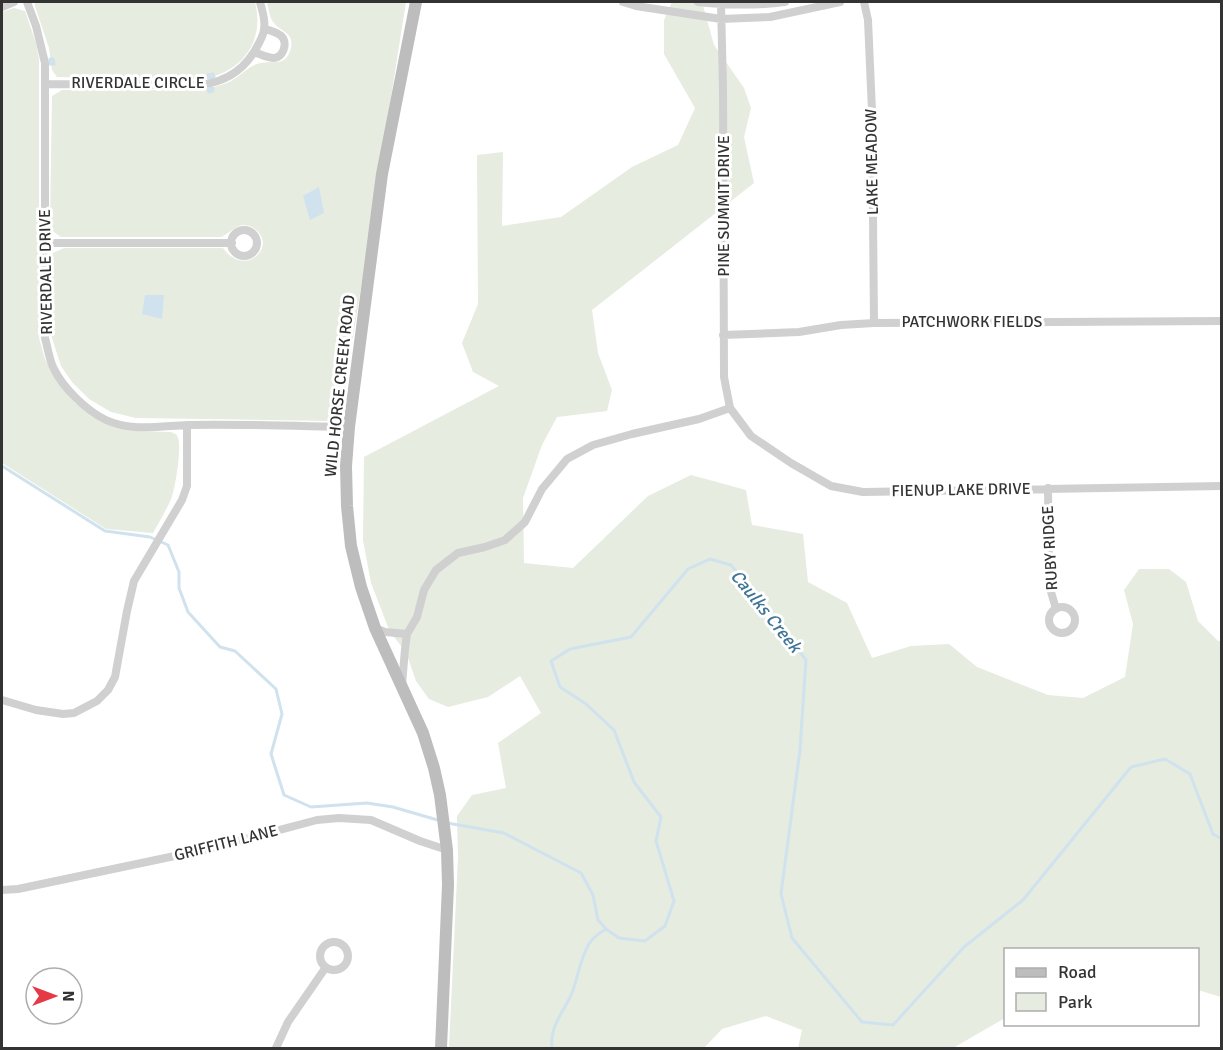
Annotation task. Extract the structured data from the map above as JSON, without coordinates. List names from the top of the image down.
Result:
{
  "streets": {
    "main road": ["WILD HORSE CREEK ROAD"],
    "street": [
      "RIVERDALE CIRCLE",
      "LAKE MEADOW",
      "PINE SUMMIT DRIVE",
      "RIVERDALE DRIVE",
      "PATCHWORK FIELDS",
      "FIENUP LAKE DRIVE",
      "RUBY RIDGE",
      "GRIFFITH LANE"
    ]
  },
  "crossings": [
    ["RIVERDALE CIRCLE", "RIVERDALE DRIVE"],
    ["LAKE MEADOW", "PATCHWORK FIELDS"],
    ["PINE SUMMIT DRIVE", "PATCHWORK FIELDS"],
    ["PINE SUMMIT DRIVE", "FIENUP LAKE DRIVE"],
    ["RIVERDALE DRIVE", "WILD HORSE CREEK ROAD"],
    ["WILD HORSE CREEK ROAD", "GRIFFITH LANE"],
    ["FIENUP LAKE DRIVE", "RUBY RIDGE"]
  ],
  "water": ["Caulks Creek"],
  "legend": ["Road", "Park"],
  "north": "right"
}
